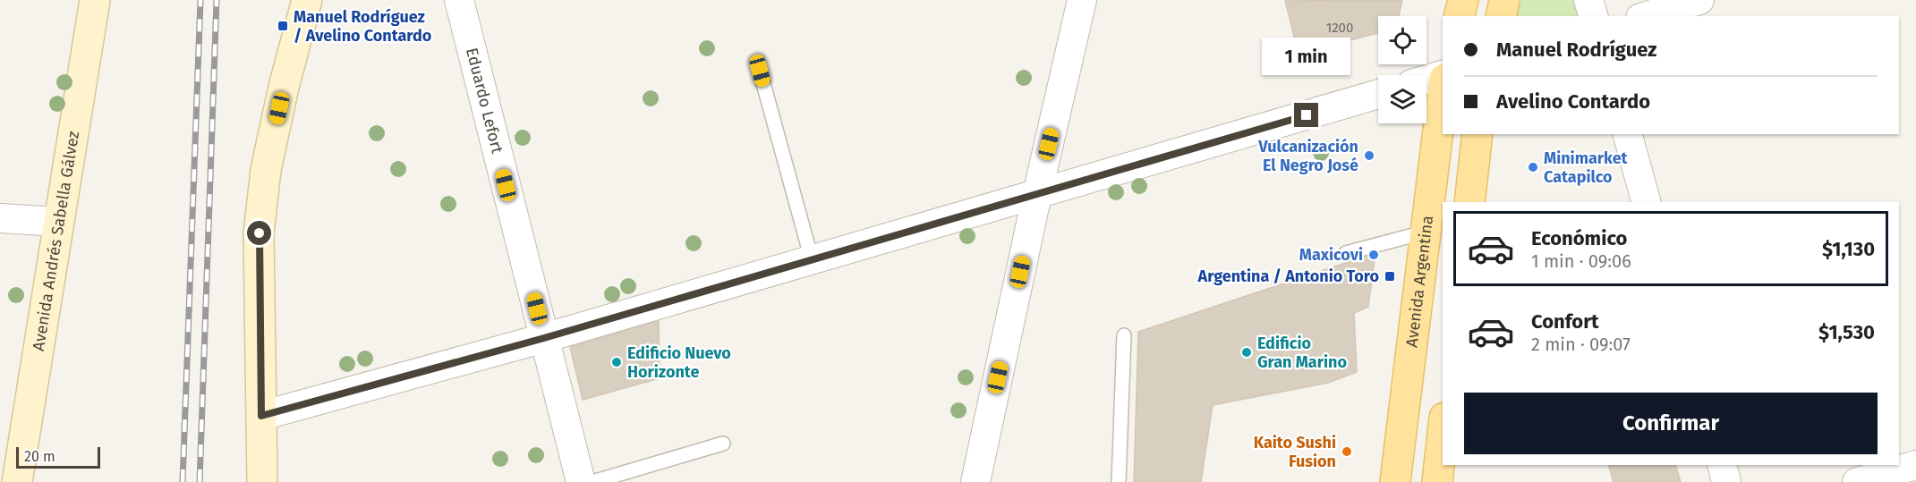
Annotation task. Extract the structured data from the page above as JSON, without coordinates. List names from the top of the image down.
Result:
{
  "streets": {
    "main road": ["Avenida Argentina"],
    "street": ["Eduardo Lefort", "Avenida Andrés Sabella Gálvez"]
  },
  "places": {
    "transit": ["Manuel Rodríguez / Avelino Contardo", "Argentina / Antonio Toro"],
    "other": [
      "Vulcanización El Negro José",
      "Minimarket Catapilco",
      "Maxicovi",
      "Edificio Gran Marino",
      "Edificio Nuevo Horizonte",
      "Kaito Sushi Fusion"
    ]
  },
  "house_numbers": ["1200"],
  "scale_bar": "20 m",
  "page": {
    "banner": ["Manuel Rodríguez", "Avelino Contardo"],
    "bubble": "1 min",
    "list": [
      {
        "name": "Económico",
        "note": "1 min · 09:06",
        "value": "$1,130"
      },
      {
        "name": "Confort",
        "note": "2 min · 09:07",
        "value": "$1,530"
      }
    ],
    "buttons": "Confirmar",
    "scale": "20 m"
  }
}
